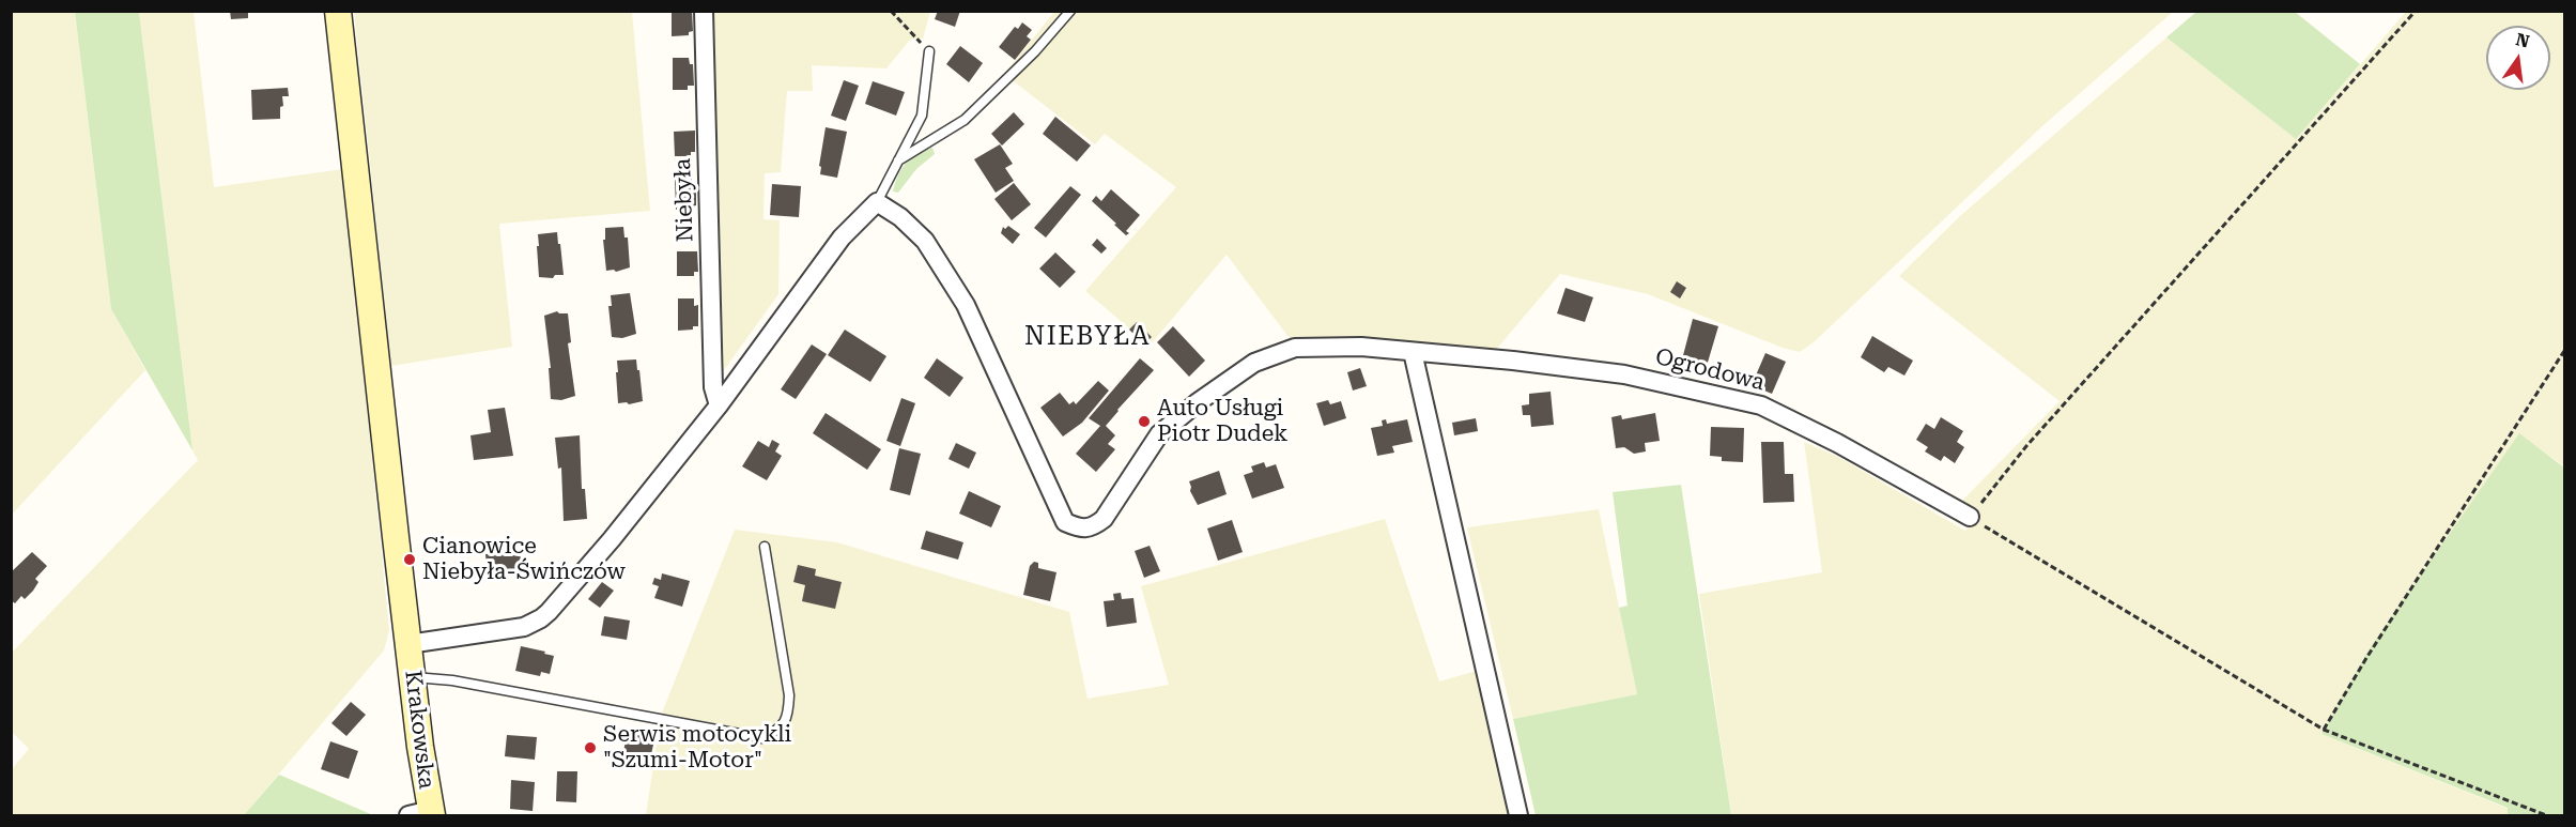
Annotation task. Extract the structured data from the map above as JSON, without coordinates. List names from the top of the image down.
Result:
{
  "streets": {
    "main road": ["Krakowska"],
    "street": ["Niebyła", "Ogrodowa"]
  },
  "districts": ["NIEBYŁA"],
  "places": ["Auto Usługi Piotr Dudek", "Cianowice Niebyła-Świńczów", "Serwis motocykli \"Szumi-Motor\""],
  "north": "top"
}
